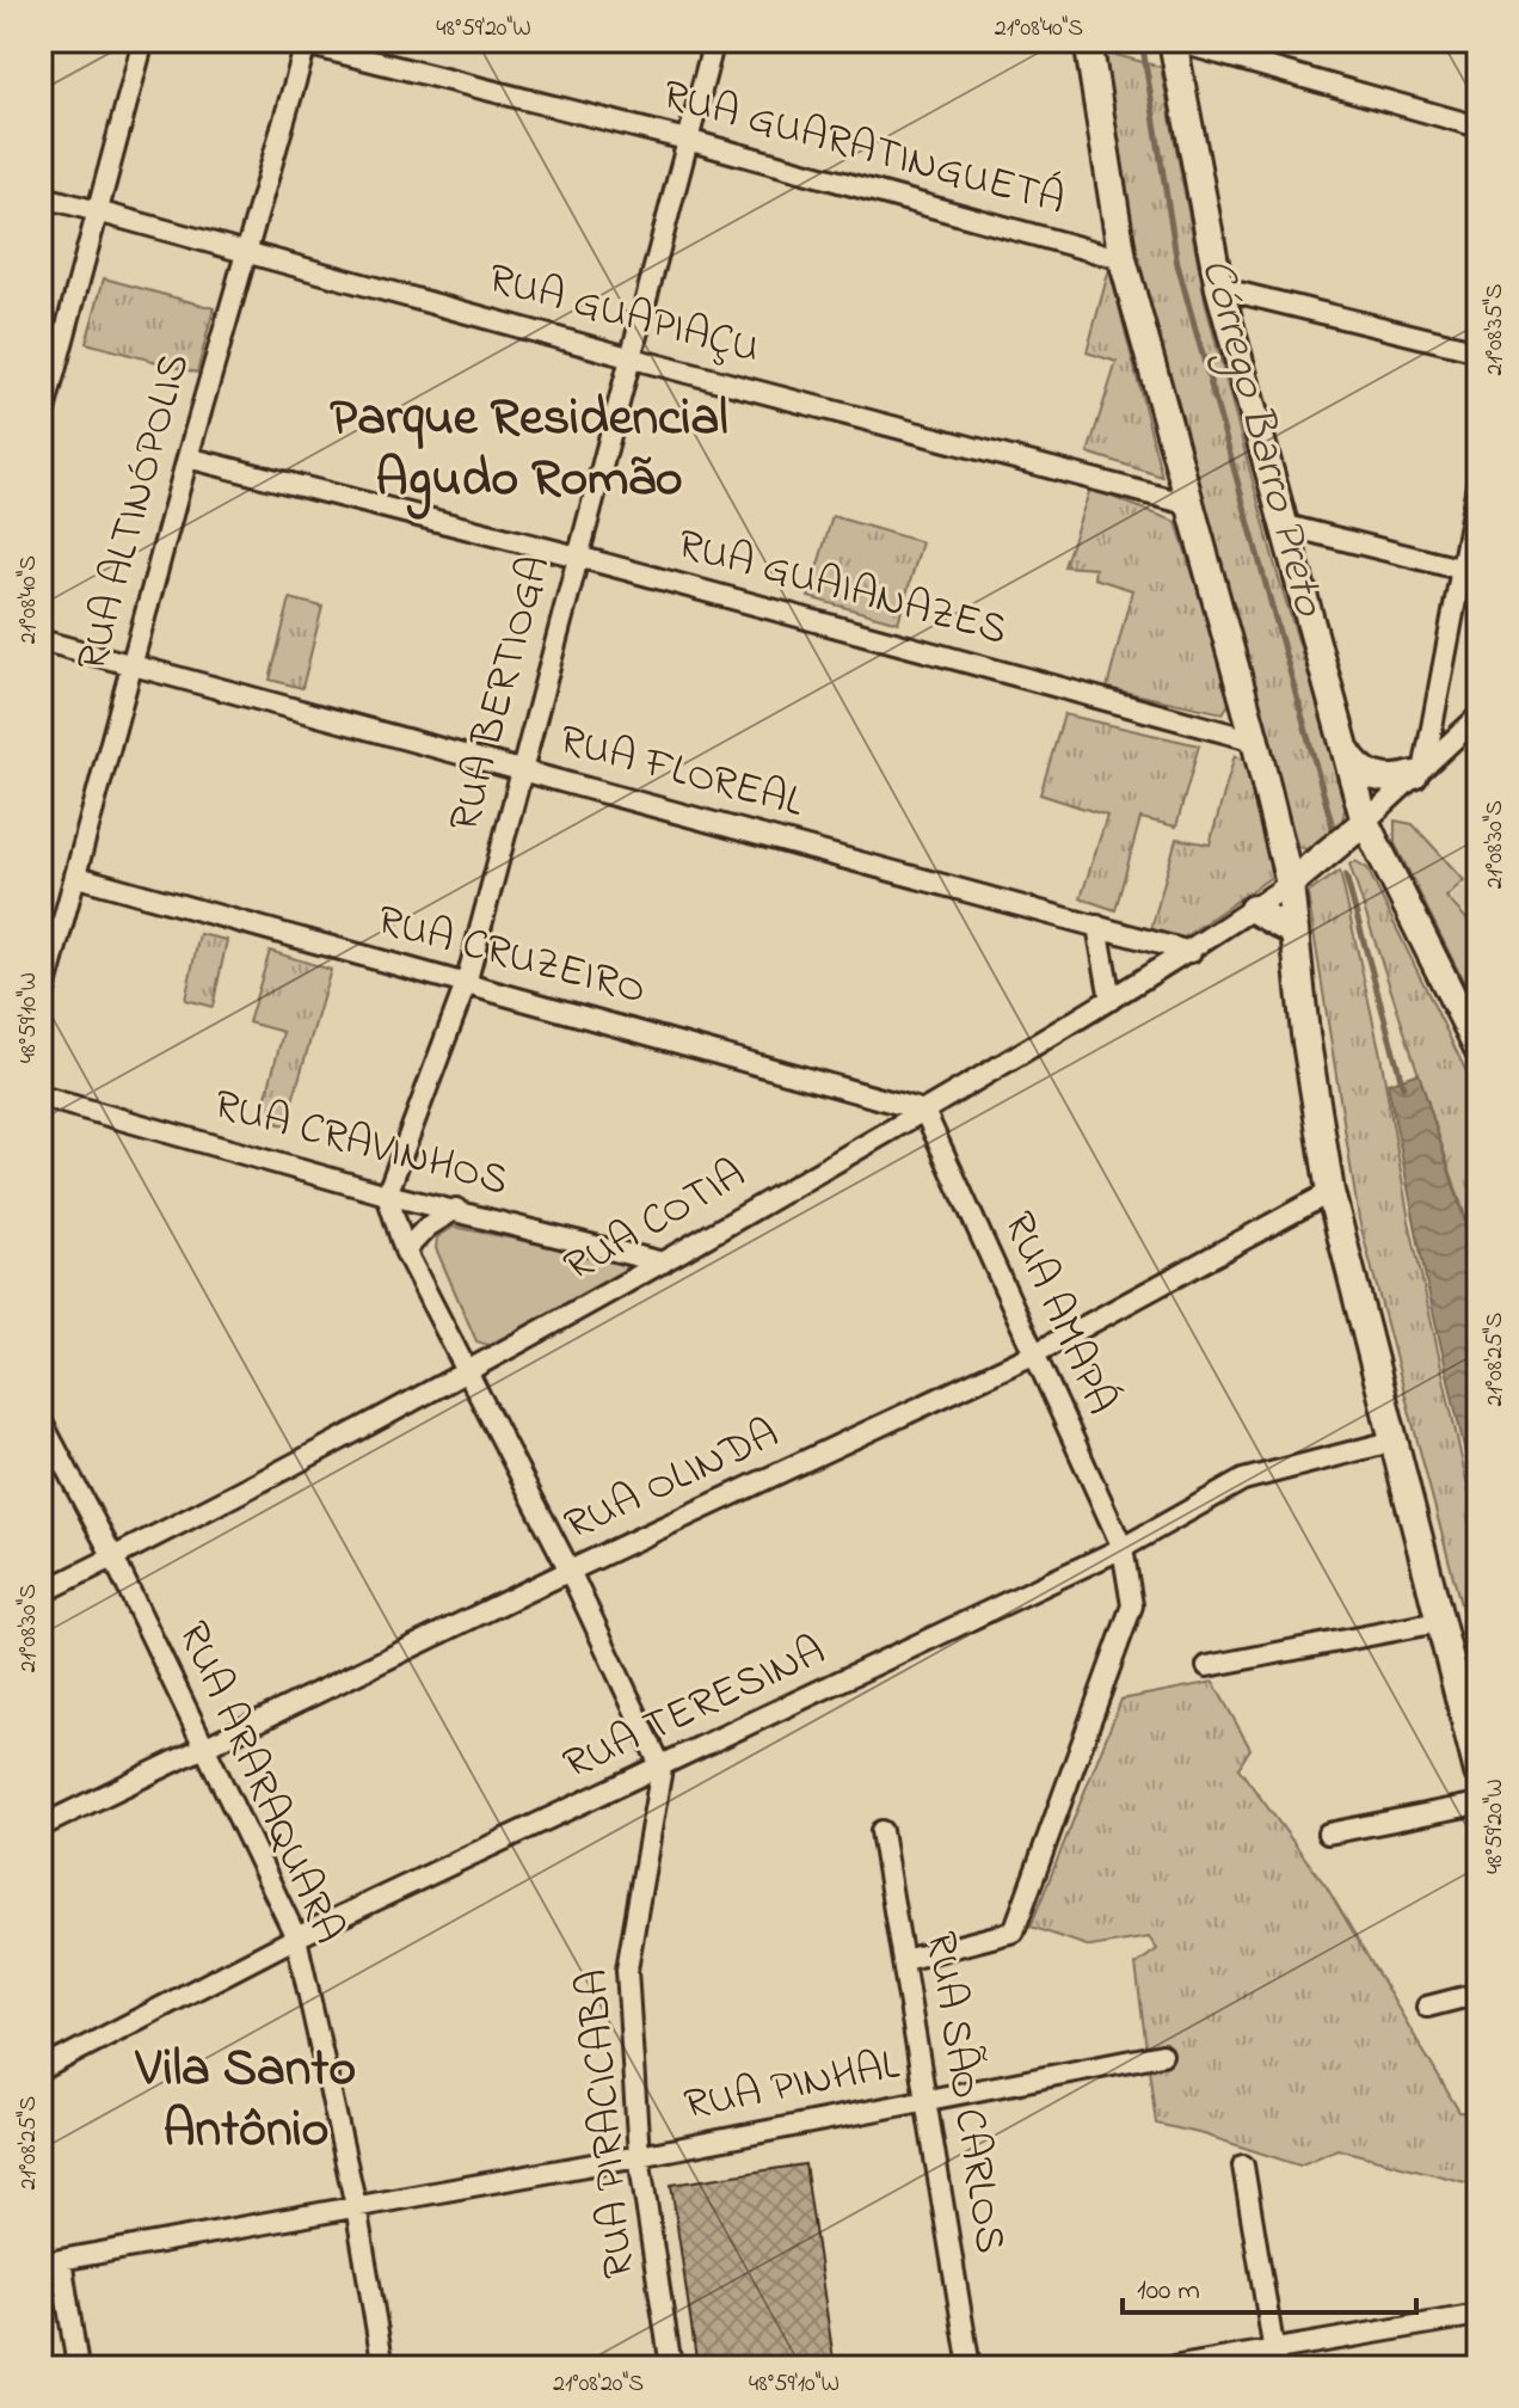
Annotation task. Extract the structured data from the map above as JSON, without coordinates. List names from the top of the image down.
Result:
{
  "streets": {
    "street": [
      "RUA GUARATINGUETÁ",
      "RUA GUAPIAÇU",
      "RUA ALTINÓPOLIS",
      "RUA GUAIANAZES",
      "RUA BERTIOGA",
      "RUA FLOREAL",
      "RUA CRUZEIRO",
      "RUA CRAVINHOS",
      "RUA COTIA",
      "RUA AMAPÁ",
      "RUA OLINDA",
      "RUA TERESINA",
      "RUA ARARAQUARA",
      "RUA PINHAL",
      "RUA SÃO CARLOS",
      "RUA PIRACICABA"
    ]
  },
  "crossings": [
    ["RUA GUARATINGUETÁ", "RUA ALTINÓPOLIS"],
    ["RUA GUARATINGUETÁ", "RUA BERTIOGA"],
    ["RUA GUAPIAÇU", "RUA ALTINÓPOLIS"],
    ["RUA GUAPIAÇU", "RUA BERTIOGA"],
    ["RUA ALTINÓPOLIS", "RUA GUAIANAZES"],
    ["RUA ALTINÓPOLIS", "RUA FLOREAL"],
    ["RUA ALTINÓPOLIS", "RUA CRUZEIRO"],
    ["RUA GUAIANAZES", "RUA BERTIOGA"],
    ["RUA BERTIOGA", "RUA FLOREAL"],
    ["RUA BERTIOGA", "RUA CRUZEIRO"],
    ["RUA BERTIOGA", "RUA CRAVINHOS"],
    ["RUA FLOREAL", "RUA COTIA"],
    ["RUA CRUZEIRO", "RUA COTIA"],
    ["RUA CRUZEIRO", "RUA AMAPÁ"],
    ["RUA CRAVINHOS", "RUA COTIA"],
    ["RUA COTIA", "RUA AMAPÁ"],
    ["RUA COTIA", "RUA ARARAQUARA"],
    ["RUA AMAPÁ", "RUA OLINDA"],
    ["RUA AMAPÁ", "RUA TERESINA"],
    ["RUA AMAPÁ", "RUA SÃO CARLOS"],
    ["RUA OLINDA", "RUA ARARAQUARA"],
    ["RUA TERESINA", "RUA ARARAQUARA"],
    ["RUA TERESINA", "RUA PIRACICABA"],
    ["RUA ARARAQUARA", "RUA PINHAL"],
    ["RUA PINHAL", "RUA SÃO CARLOS"],
    ["RUA PINHAL", "RUA PIRACICABA"]
  ],
  "districts": ["Parque Residencial Agudo Romão", "Vila Santo Antônio"],
  "water": ["Córrego Barro Preto"],
  "scale_bar": "100 m",
  "coordinates": [
    "48°59'20\"W",
    "21°08'40\"S",
    "21°08'35\"S",
    "21°08'30\"S",
    "48°59'10\"W",
    "21°08'25\"S",
    "21°08'20\"S"
  ]
}
